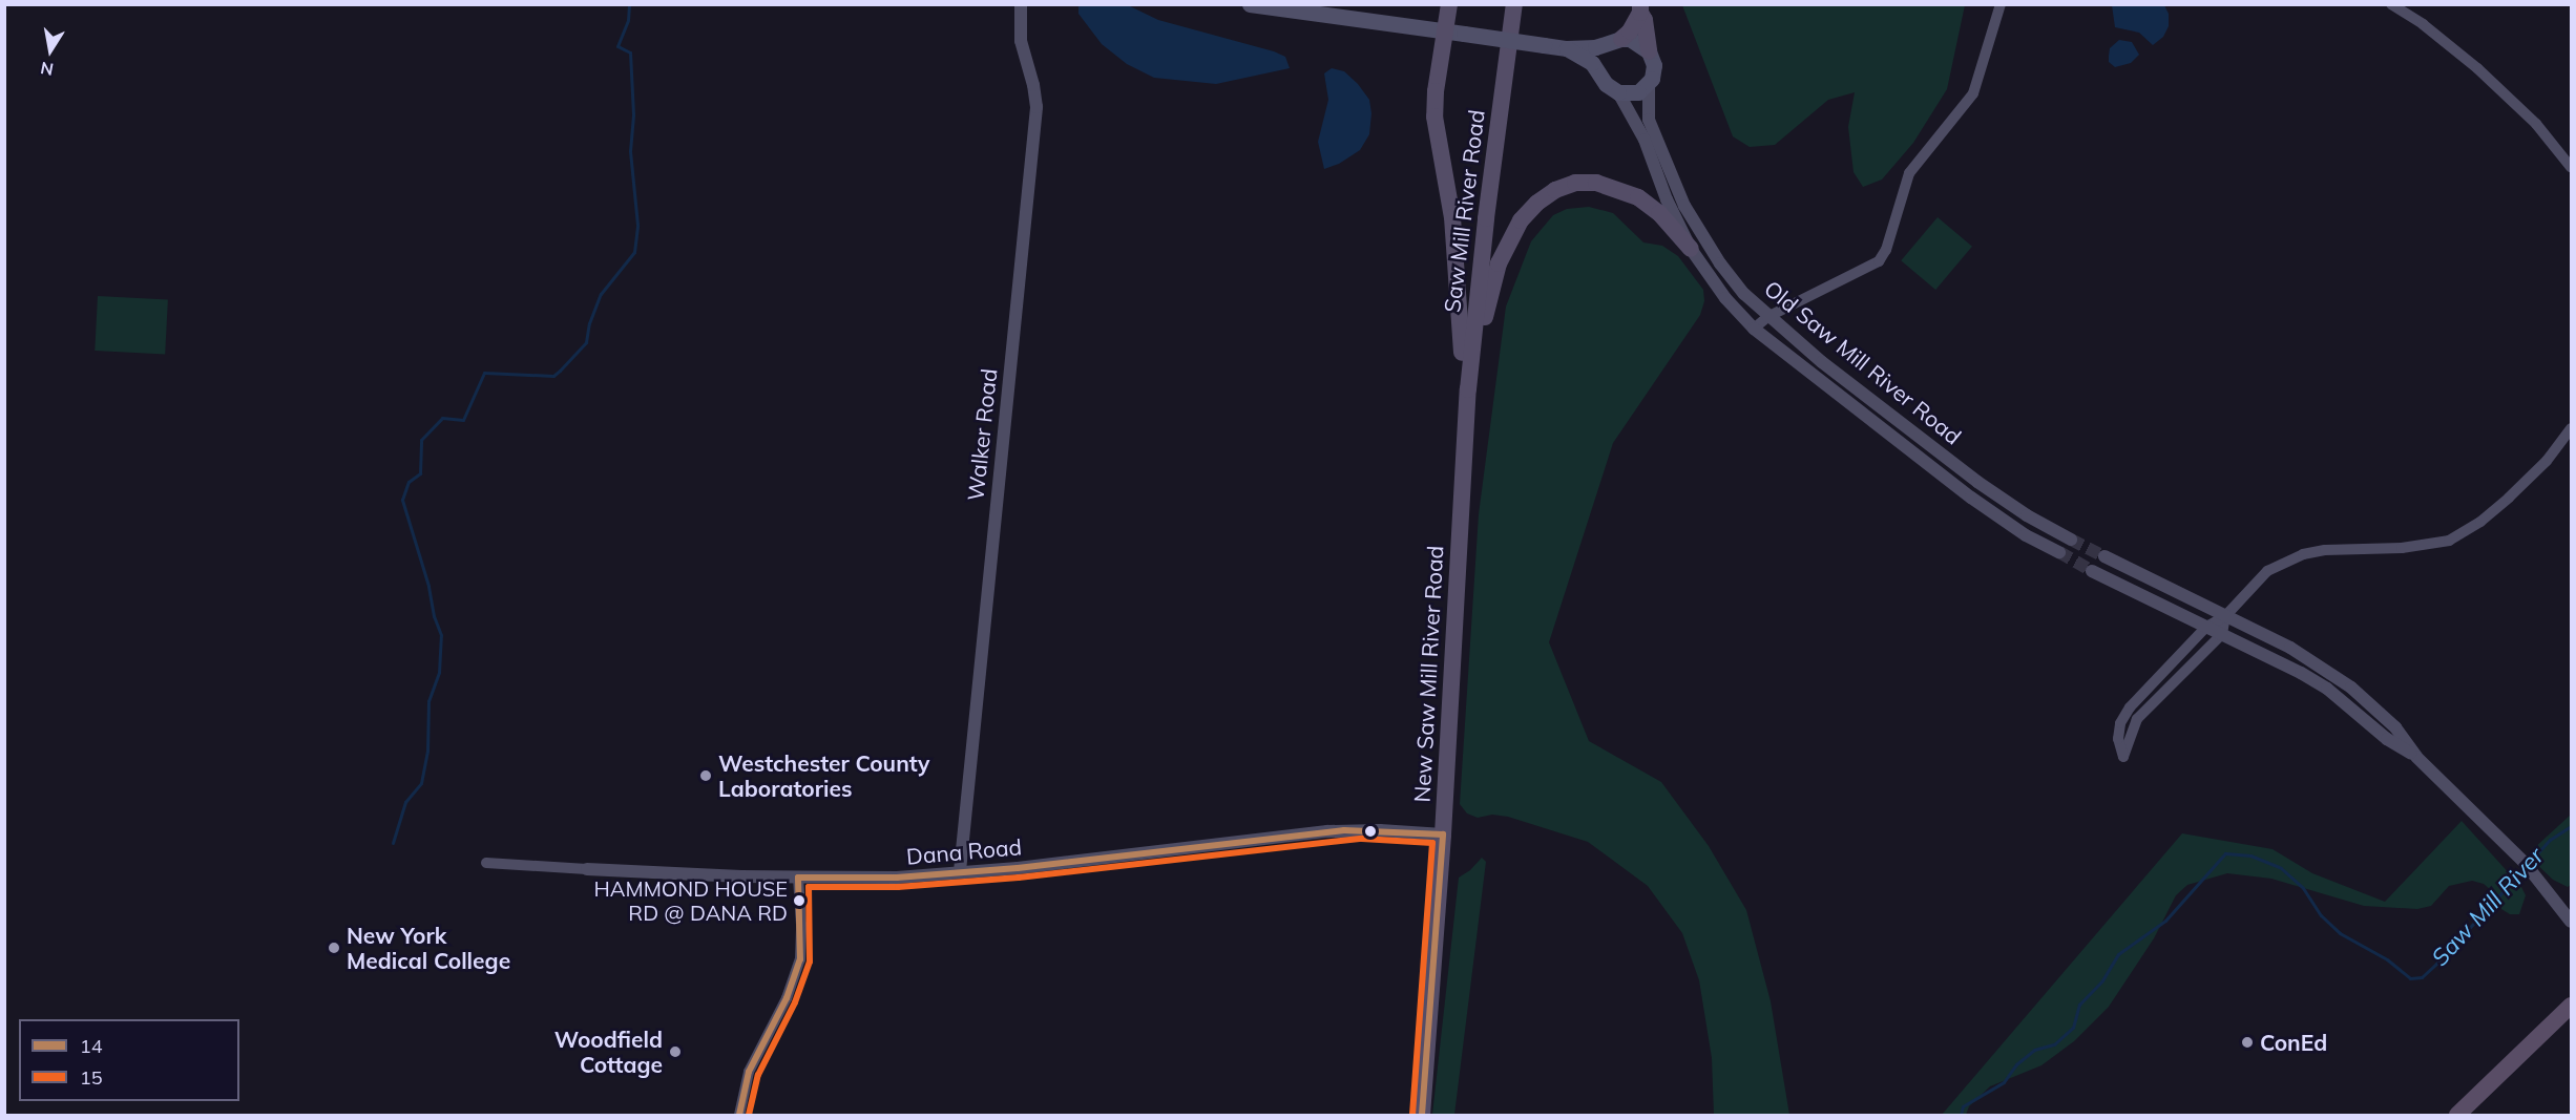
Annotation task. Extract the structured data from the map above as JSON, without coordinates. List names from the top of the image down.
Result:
{
  "streets": {
    "main road": ["Saw Mill River Road", "Old Saw Mill River Road", "New Saw Mill River Road"],
    "street": ["Walker Road", "Dana Road"]
  },
  "crossings": [
    ["Saw Mill River Road", "New Saw Mill River Road"],
    ["Walker Road", "Dana Road"],
    ["New Saw Mill River Road", "Dana Road"]
  ],
  "water": ["Saw Mill River"],
  "places": [
    "Westchester County Laboratories",
    "HAMMOND HOUSE RD @ DANA RD",
    "New York Medical College",
    "ConEd",
    "Woodfield Cottage"
  ],
  "lines": ["transit line 14", "transit line 15"],
  "legend": ["14", "15"],
  "north": "bottom"
}
